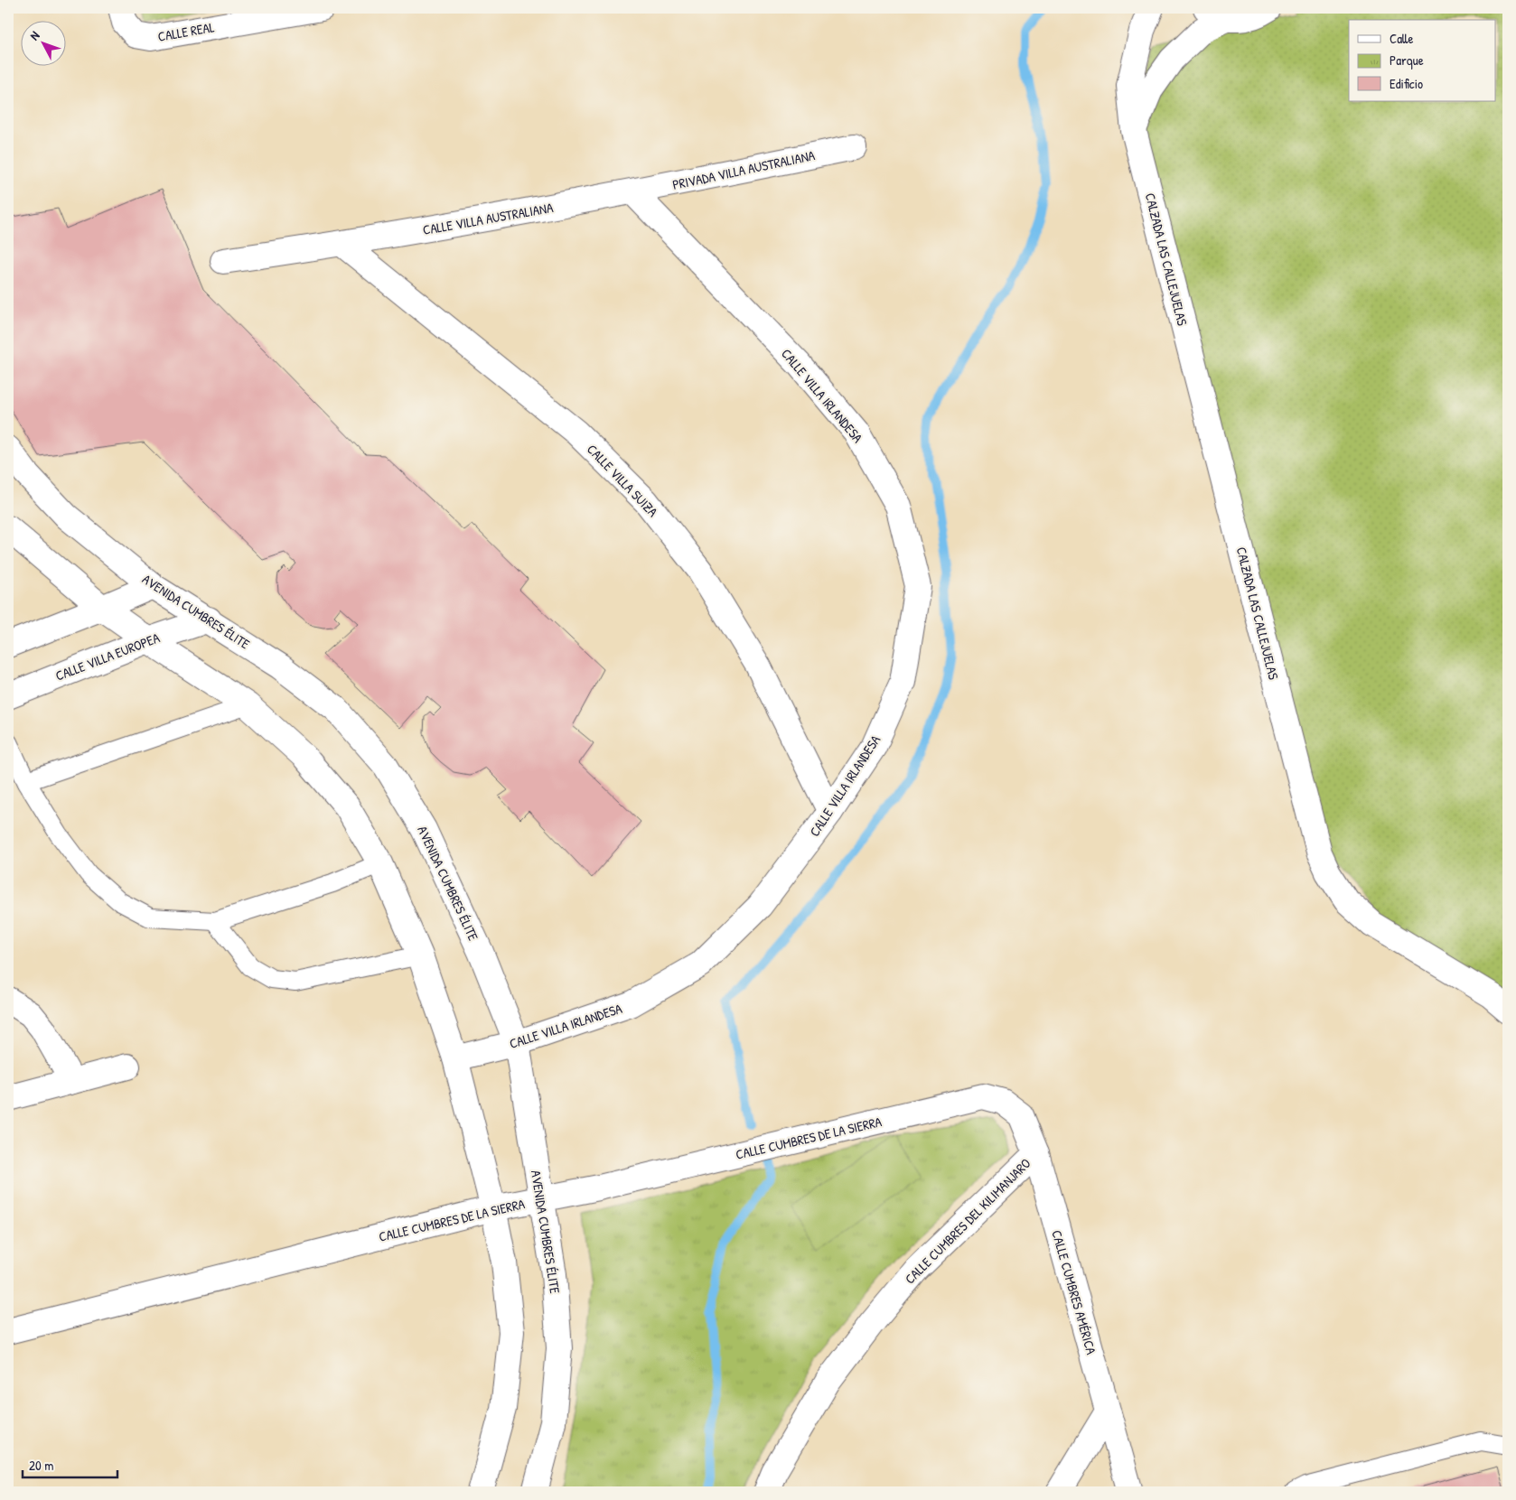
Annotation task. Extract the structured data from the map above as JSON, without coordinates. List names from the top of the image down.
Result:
{
  "streets": {
    "street": [
      "CALLE REAL",
      "PRIVADA VILLA AUSTRALIANA",
      "CALLE VILLA AUSTRALIANA",
      "CALZADA LAS CALLEJUELAS",
      "CALLE VILLA IRLANDESA",
      "CALLE VILLA SUIZA",
      "AVENIDA CUMBRES ÉLITE",
      "CALLE VILLA EUROPEA",
      "CALLE CUMBRES DE LA SIERRA",
      "CALLE CUMBRES DEL KILIMANJARO",
      "CALLE CUMBRES AMÉRICA"
    ]
  },
  "crossings": [
    ["PRIVADA VILLA AUSTRALIANA", "CALLE VILLA AUSTRALIANA"],
    ["PRIVADA VILLA AUSTRALIANA", "CALLE VILLA IRLANDESA"],
    ["CALLE VILLA AUSTRALIANA", "CALLE VILLA IRLANDESA"],
    ["CALLE VILLA AUSTRALIANA", "CALLE VILLA SUIZA"],
    ["CALLE VILLA IRLANDESA", "CALLE VILLA SUIZA"],
    ["CALLE VILLA IRLANDESA", "AVENIDA CUMBRES ÉLITE"],
    ["AVENIDA CUMBRES ÉLITE", "CALLE VILLA EUROPEA"],
    ["AVENIDA CUMBRES ÉLITE", "CALLE CUMBRES DE LA SIERRA"],
    ["CALLE CUMBRES DE LA SIERRA", "CALLE CUMBRES AMÉRICA"],
    ["CALLE CUMBRES DEL KILIMANJARO", "CALLE CUMBRES AMÉRICA"]
  ],
  "legend": ["Calle", "Parque", "Edificio"],
  "scale_bar": "20 m",
  "north": "top left"
}
